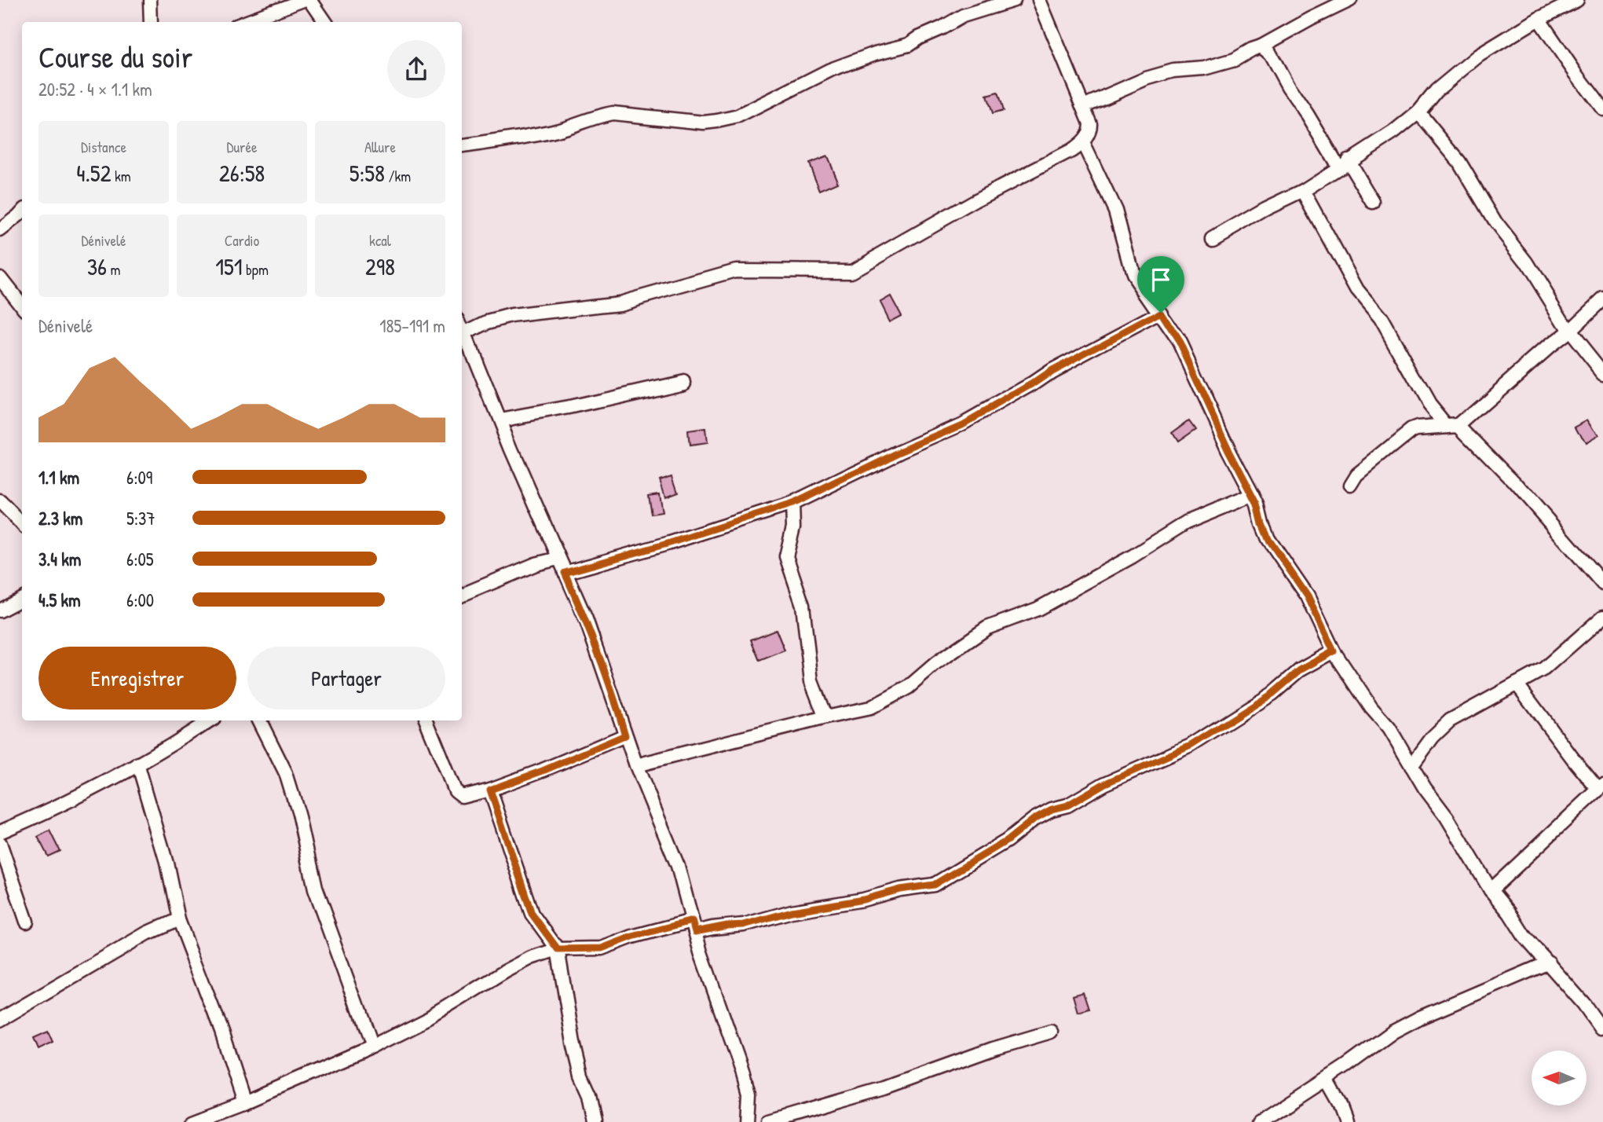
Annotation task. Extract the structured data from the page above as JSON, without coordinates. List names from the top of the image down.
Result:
{
  "north": "left",
  "page": {
    "heading": ["Course du soir", "20:52 · 4 × 1.1 km"],
    "stats": [
      ["Distance", "4.52 km"],
      ["Durée", "26:58"],
      ["Allure", "5:58 /km"],
      ["Dénivelé", "36 m"],
      ["Cardio", "151 bpm"],
      ["kcal", "298"]
    ],
    "chart": ["Dénivelé", "185–191 m"],
    "list": [
      {
        "name": "1.1 km",
        "note": "6:09"
      },
      {
        "name": "2.3 km",
        "note": "5:37"
      },
      {
        "name": "3.4 km",
        "note": "6:05"
      },
      {
        "name": "4.5 km",
        "note": "6:00"
      }
    ],
    "buttons": ["Enregistrer", "Partager"]
  }
}
